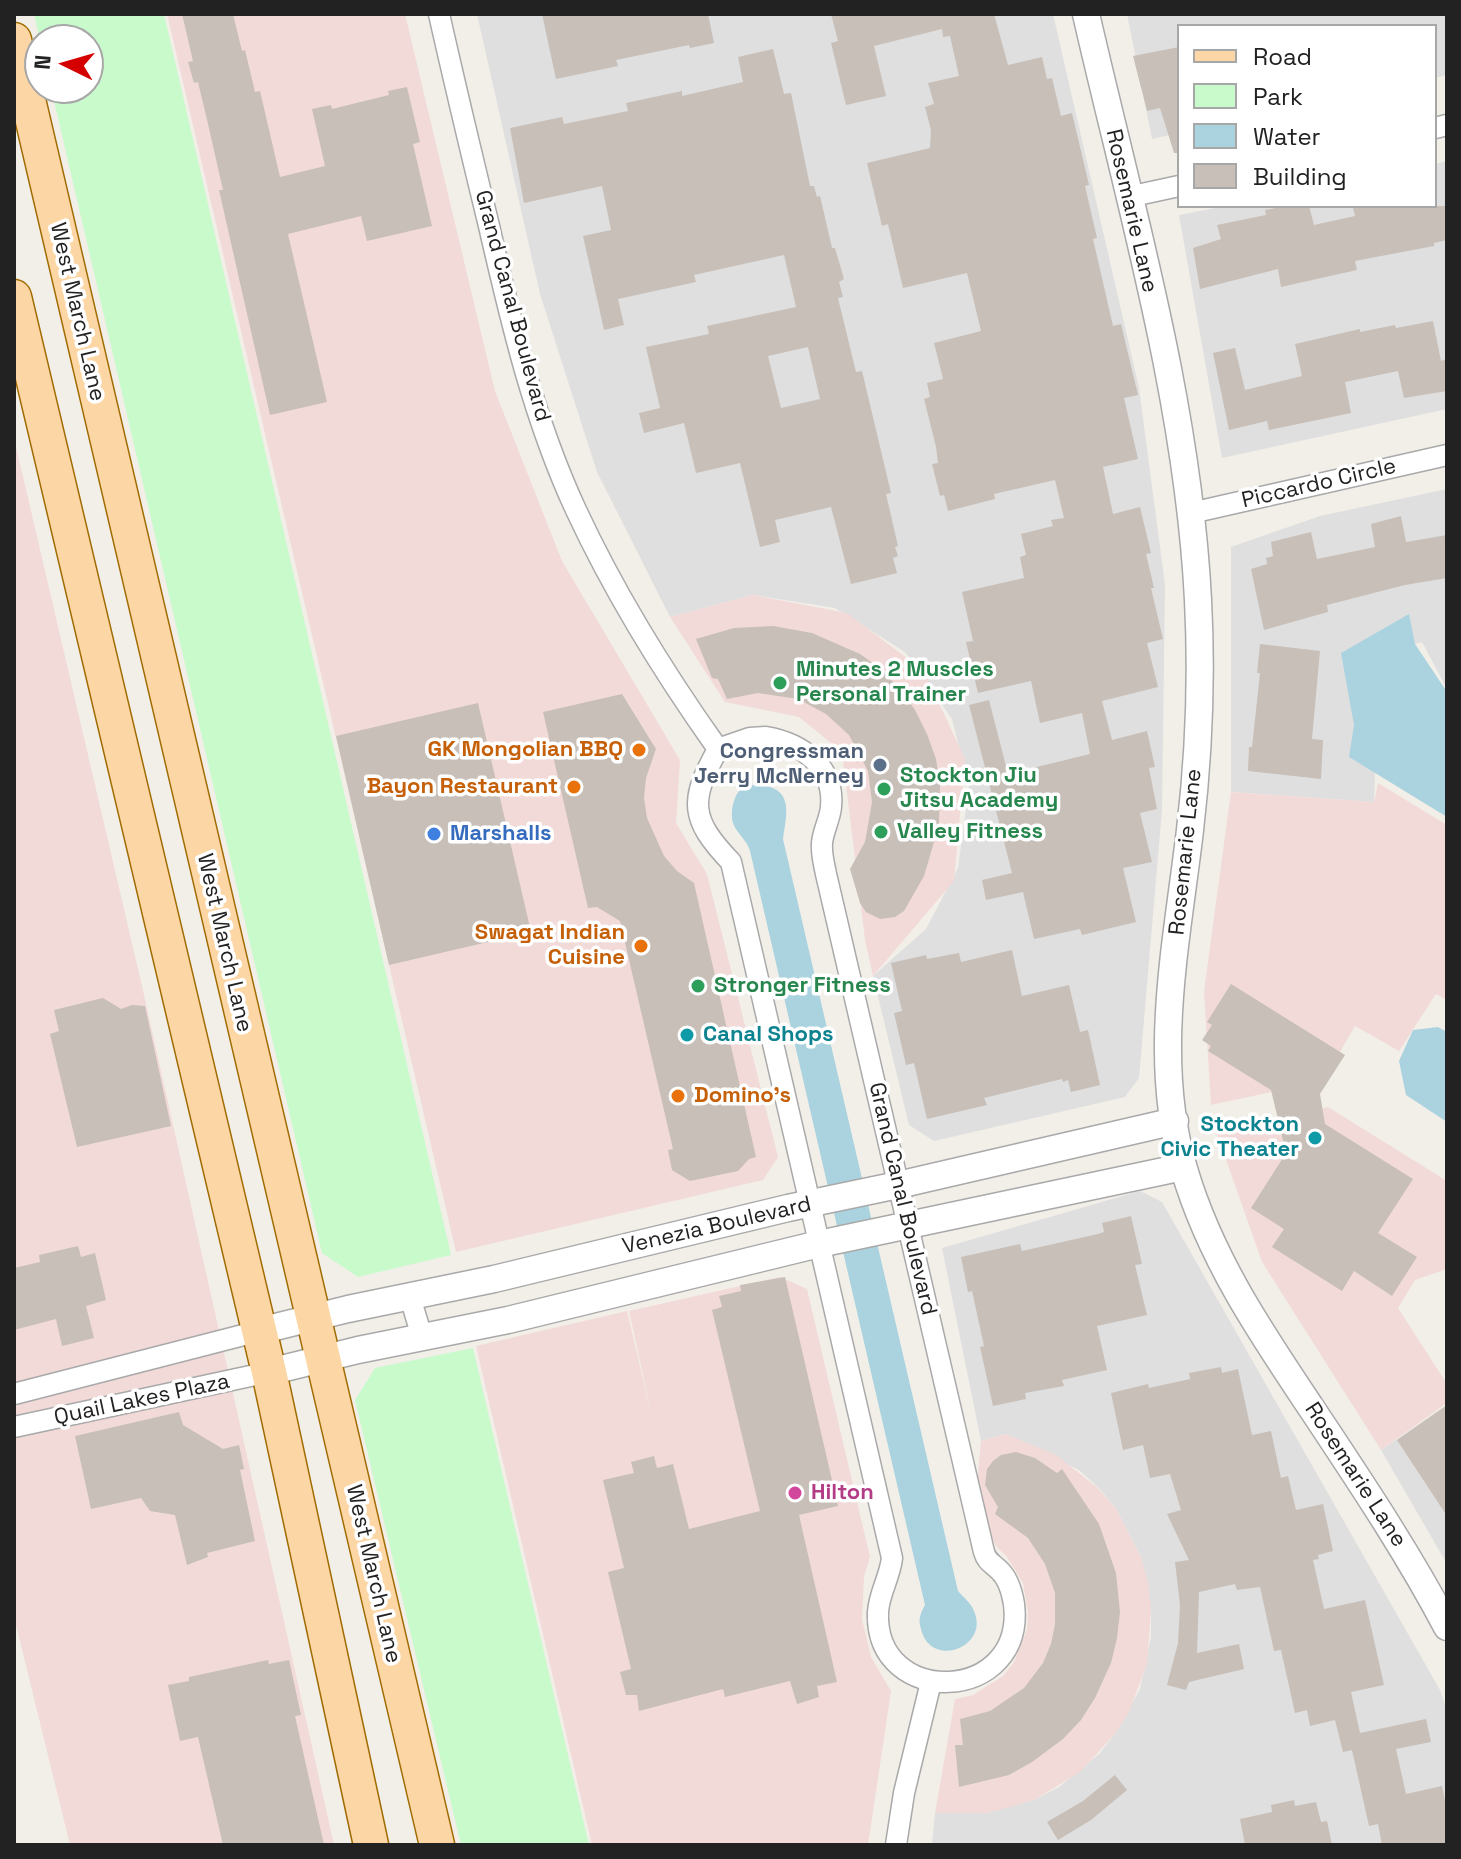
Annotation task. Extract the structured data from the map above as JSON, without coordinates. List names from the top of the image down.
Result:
{
  "streets": {
    "main road": ["West March Lane"],
    "street": [
      "Rosemarie Lane",
      "Grand Canal Boulevard",
      "Piccardo Circle",
      "Venezia Boulevard",
      "Quail Lakes Plaza"
    ]
  },
  "crossings": [
    ["Rosemarie Lane", "Piccardo Circle"],
    ["Rosemarie Lane", "Venezia Boulevard"],
    ["Grand Canal Boulevard", "Venezia Boulevard"],
    ["West March Lane", "Venezia Boulevard"],
    ["Venezia Boulevard", "Quail Lakes Plaza"]
  ],
  "places": [
    "Minutes 2 Muscles Personal Trainer",
    "GK Mongolian BBQ",
    "Congressman Jerry McNerney",
    "Bayon Restaurant",
    "Stockton Jiu Jitsu Academy",
    "Valley Fitness",
    "Marshalls",
    "Swagat Indian Cuisine",
    "Stronger Fitness",
    "Canal Shops",
    "Domino's",
    "Stockton Civic Theater",
    "Hilton"
  ],
  "legend": [
    "Road",
    "Park",
    "Water",
    "Building"
  ],
  "north": "left"
}
